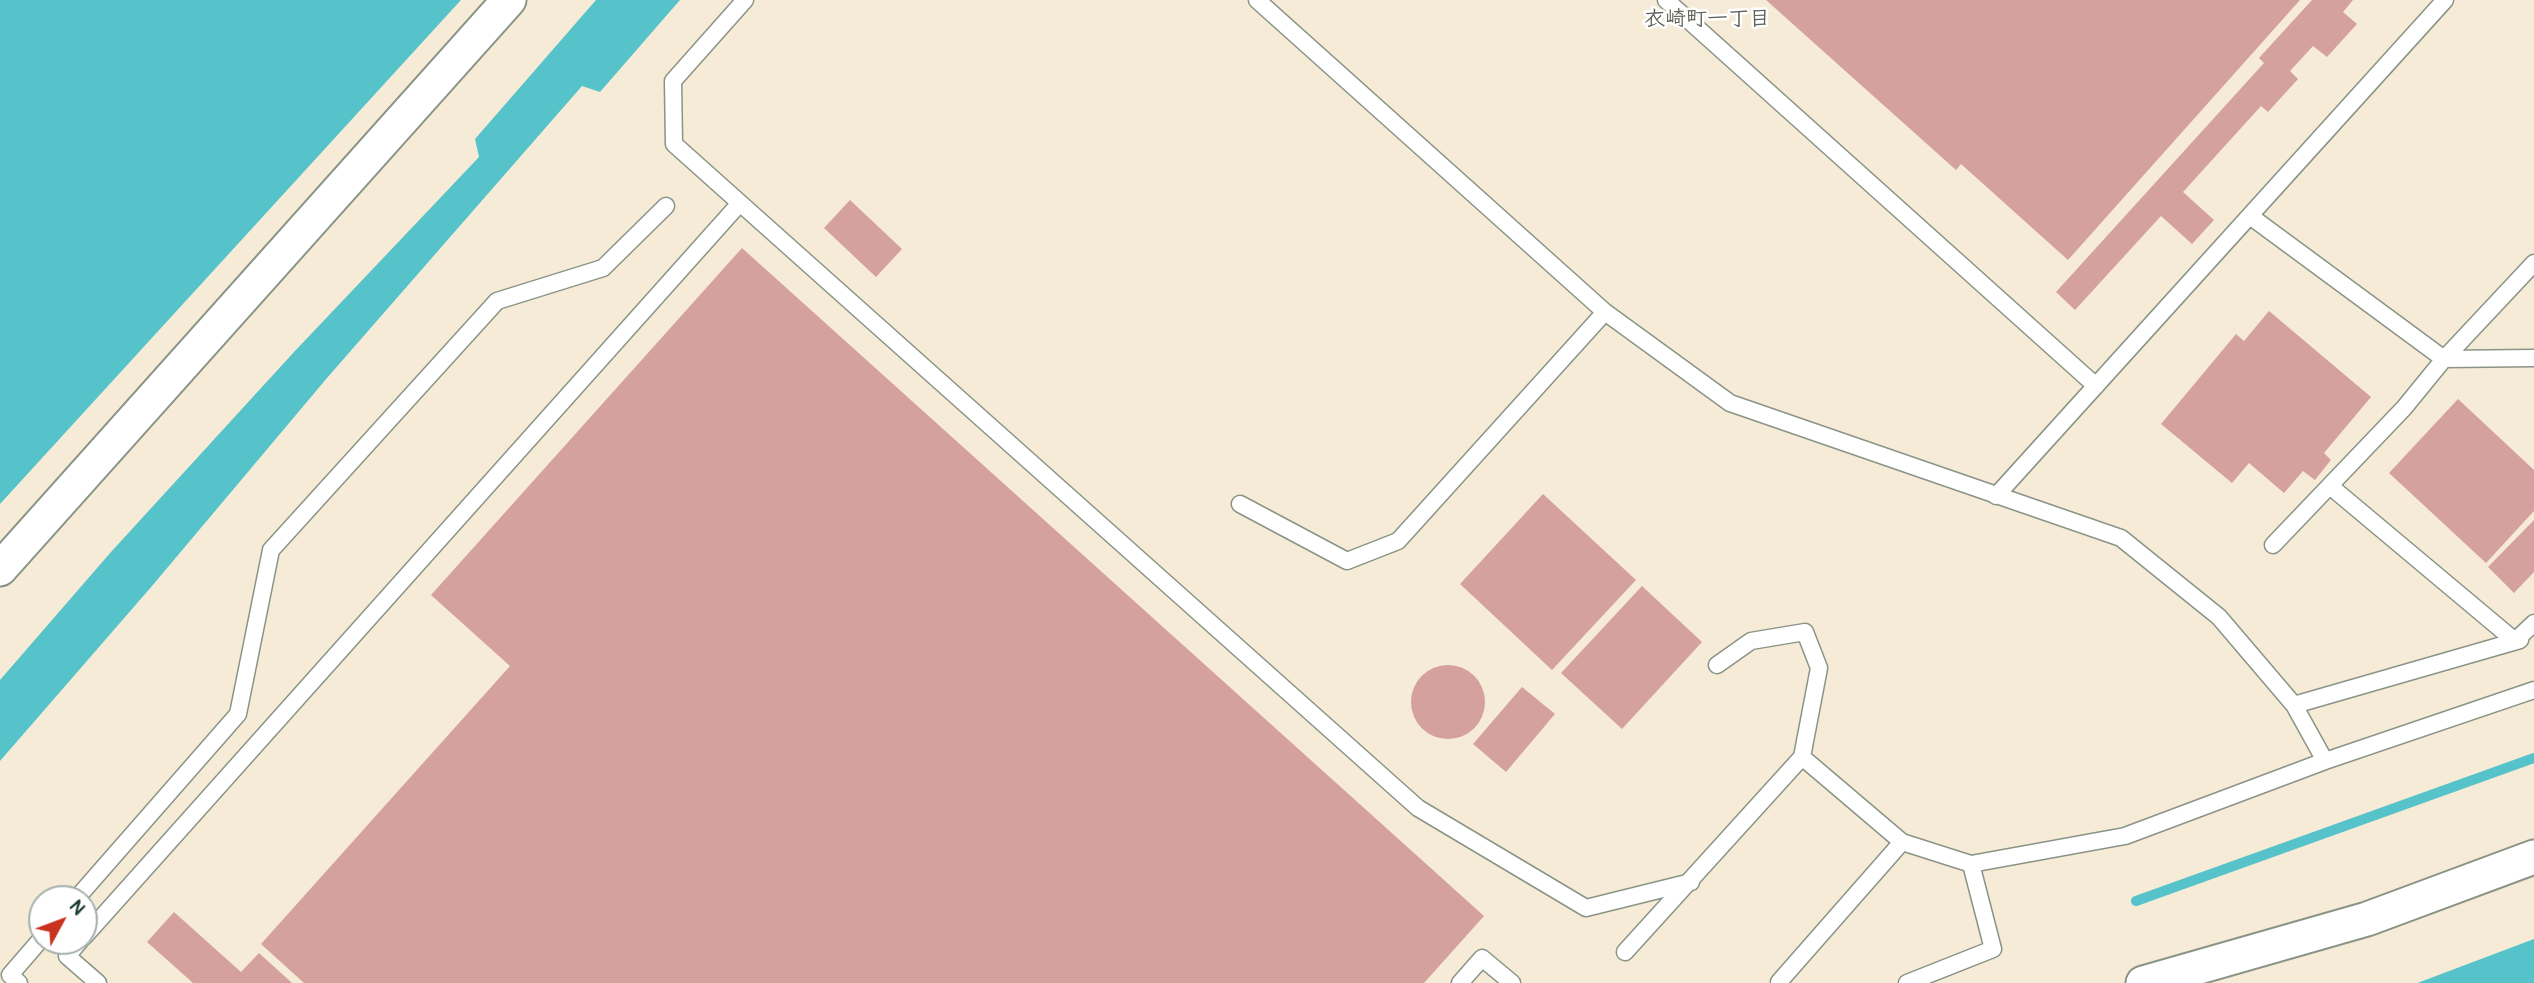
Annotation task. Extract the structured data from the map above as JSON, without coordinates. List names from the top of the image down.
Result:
{
  "districts": ["衣崎町一丁目"],
  "north": "top right"
}
